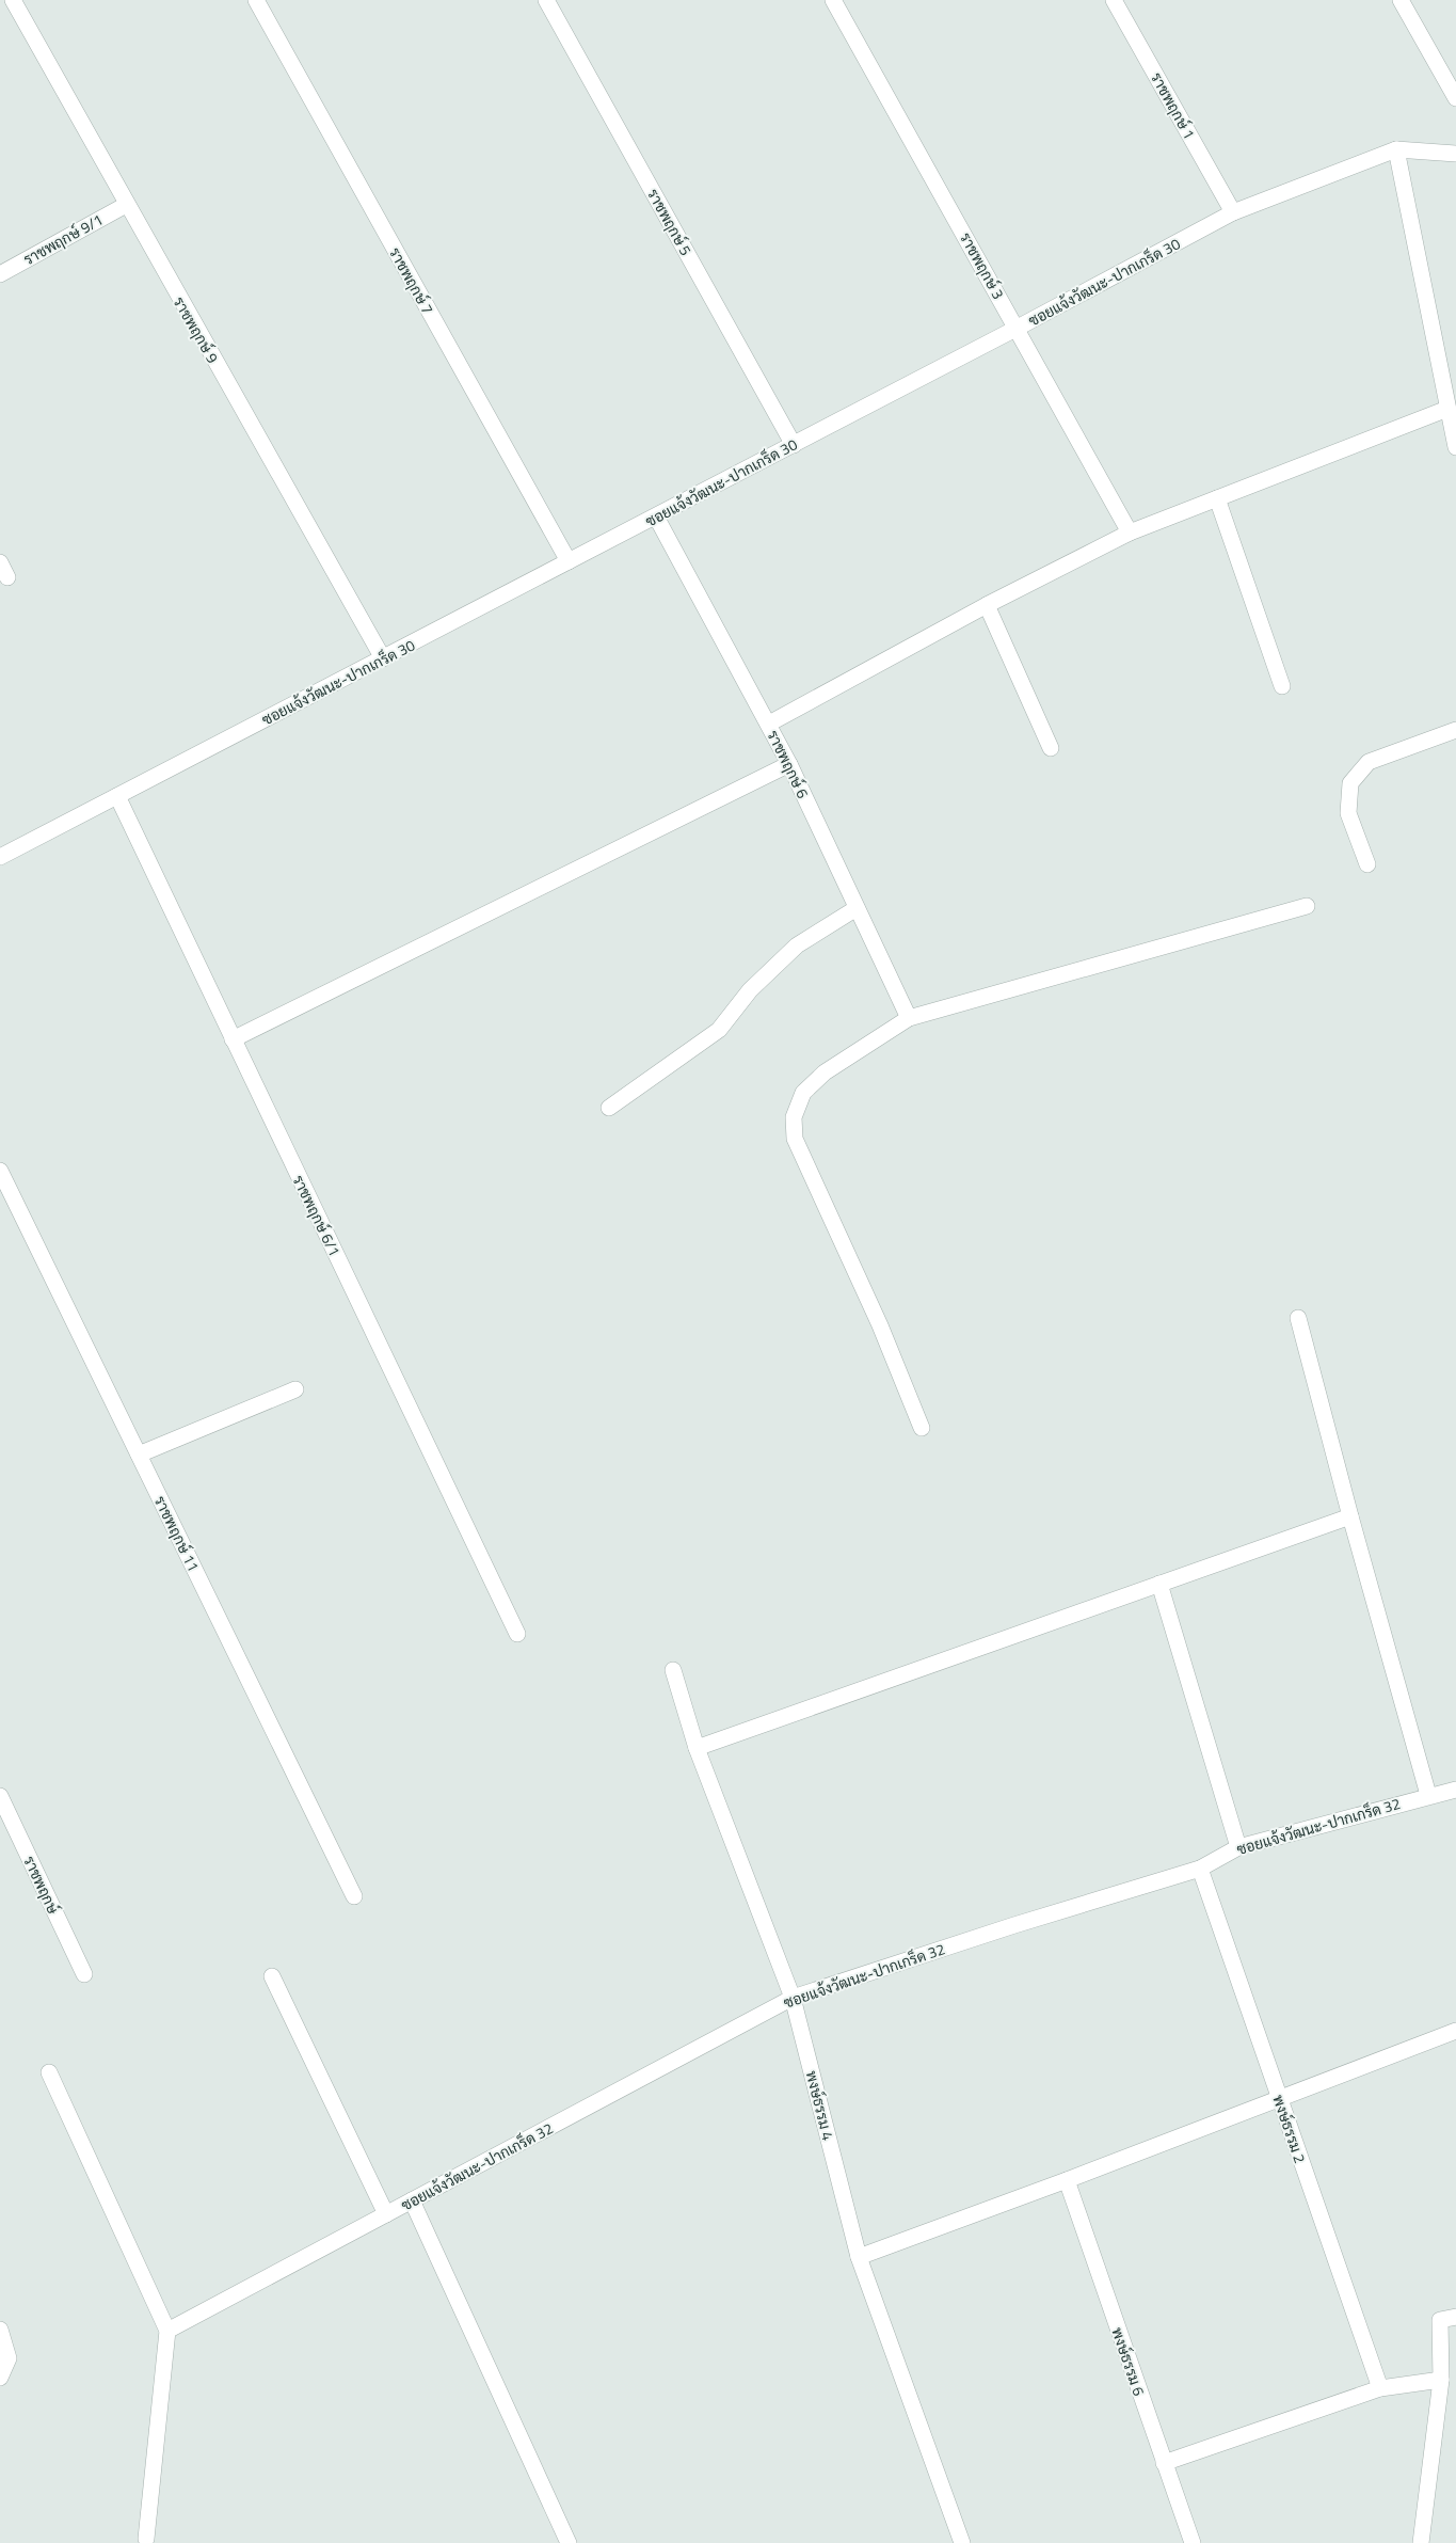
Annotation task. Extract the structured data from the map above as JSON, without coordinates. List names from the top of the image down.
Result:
{
  "streets": {
    "street": [
      "ราชพฤกษ์ 1",
      "ราชพฤกษ์ 5",
      "ราชพฤกษ์ 9/1",
      "ราชพฤกษ์ 3",
      "ราชพฤกษ์ 7",
      "ซอยแจ้งวัฒนะ-ปากเกร็ด 30",
      "ราชพฤกษ์ 9",
      "ราชพฤกษ์ 6",
      "ราชพฤกษ์ 6/1",
      "ราชพฤกษ์ 11",
      "ซอยแจ้งวัฒนะ-ปากเกร็ด 32",
      "ราชพฤกษ์",
      "พงษ์ธรรม 4",
      "พงษ์ธรรม 2",
      "พงษ์ธรรม 6"
    ]
  },
  "crossings": [
    ["ราชพฤกษ์ 1", "ซอยแจ้งวัฒนะ-ปากเกร็ด 30"],
    ["ราชพฤกษ์ 5", "ซอยแจ้งวัฒนะ-ปากเกร็ด 30"],
    ["ราชพฤกษ์ 9/1", "ราชพฤกษ์ 9"],
    ["ราชพฤกษ์ 3", "ซอยแจ้งวัฒนะ-ปากเกร็ด 30"],
    ["ราชพฤกษ์ 7", "ซอยแจ้งวัฒนะ-ปากเกร็ด 30"],
    ["ซอยแจ้งวัฒนะ-ปากเกร็ด 30", "ราชพฤกษ์ 9"],
    ["ซอยแจ้งวัฒนะ-ปากเกร็ด 30", "ราชพฤกษ์ 6"],
    ["ซอยแจ้งวัฒนะ-ปากเกร็ด 30", "ราชพฤกษ์ 6/1"],
    ["ซอยแจ้งวัฒนะ-ปากเกร็ด 32", "พงษ์ธรรม 4"],
    ["ซอยแจ้งวัฒนะ-ปากเกร็ด 32", "พงษ์ธรรม 2"]
  ]
}
